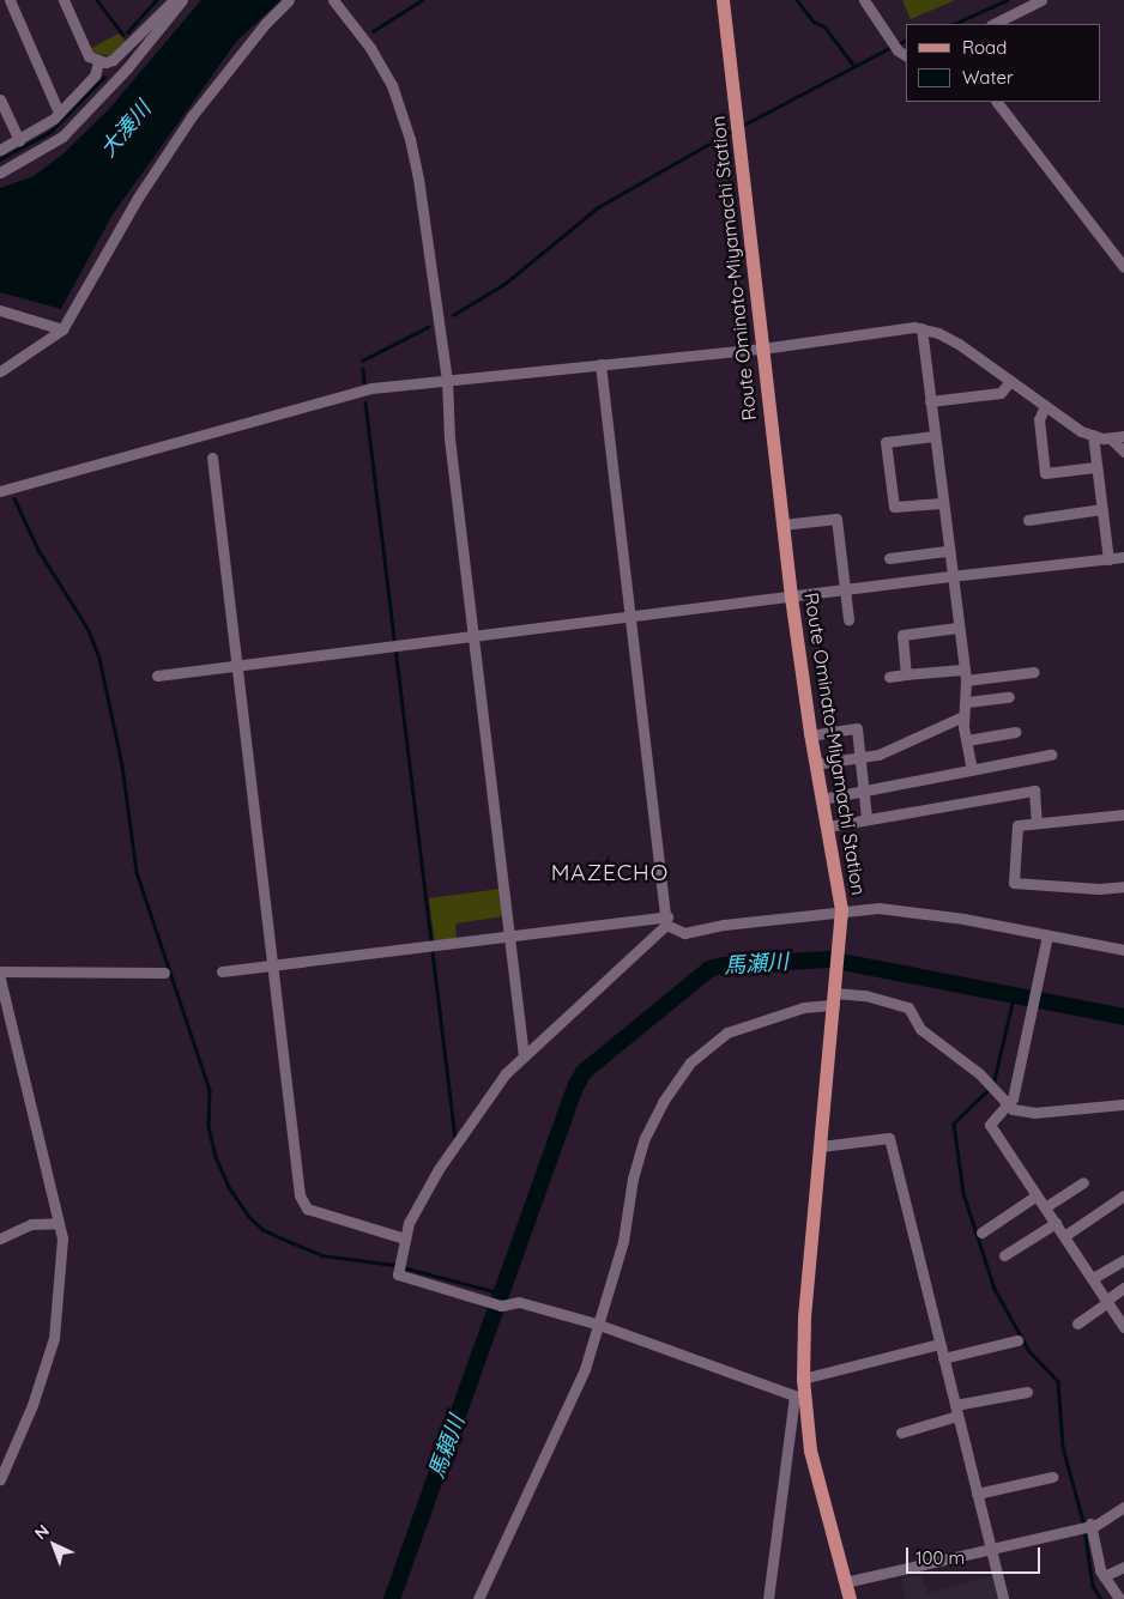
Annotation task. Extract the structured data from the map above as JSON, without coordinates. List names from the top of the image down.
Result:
{
  "streets": {
    "main road": ["Route Ominato-Miyamachi Station"]
  },
  "districts": ["MAZECHO"],
  "water": ["大湊川", "馬瀬川", "馬頼川"],
  "legend": ["Road", "Water"],
  "scale_bar": "100 m",
  "north": "top left"
}
